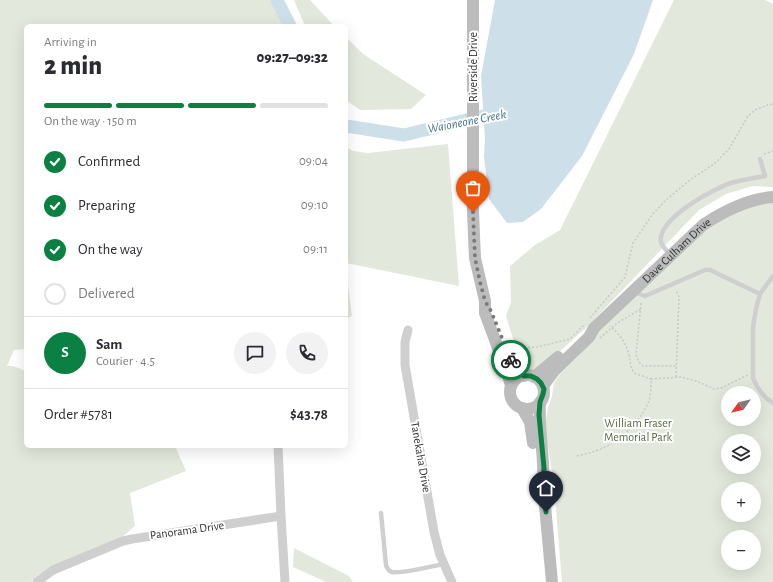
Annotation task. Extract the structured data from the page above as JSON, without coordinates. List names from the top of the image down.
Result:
{
  "streets": {
    "main road": ["Riverside Drive", "Dave Culham Drive"],
    "street": ["Tanekaha Drive", "Panorama Drive"]
  },
  "crossings": [
    ["Riverside Drive", "Dave Culham Drive"]
  ],
  "water": ["Waioneone Creek"],
  "parks": ["William Fraser Memorial Park"],
  "north": "bottom left",
  "page": {
    "heading": ["2 min", "Arriving in", "09:27–09:32"],
    "panel": [
      "Sam",
      "Courier · 4.5",
      "Order #5781",
      "$43.78"
    ],
    "bar": "On the way · 150 m",
    "list": [
      ["Confirmed", "09:04"],
      ["Preparing", "09:10"],
      ["On the way", "09:11"],
      "Delivered"
    ],
    "round": "S",
    "map_buttons": ["+", "−"]
  }
}
